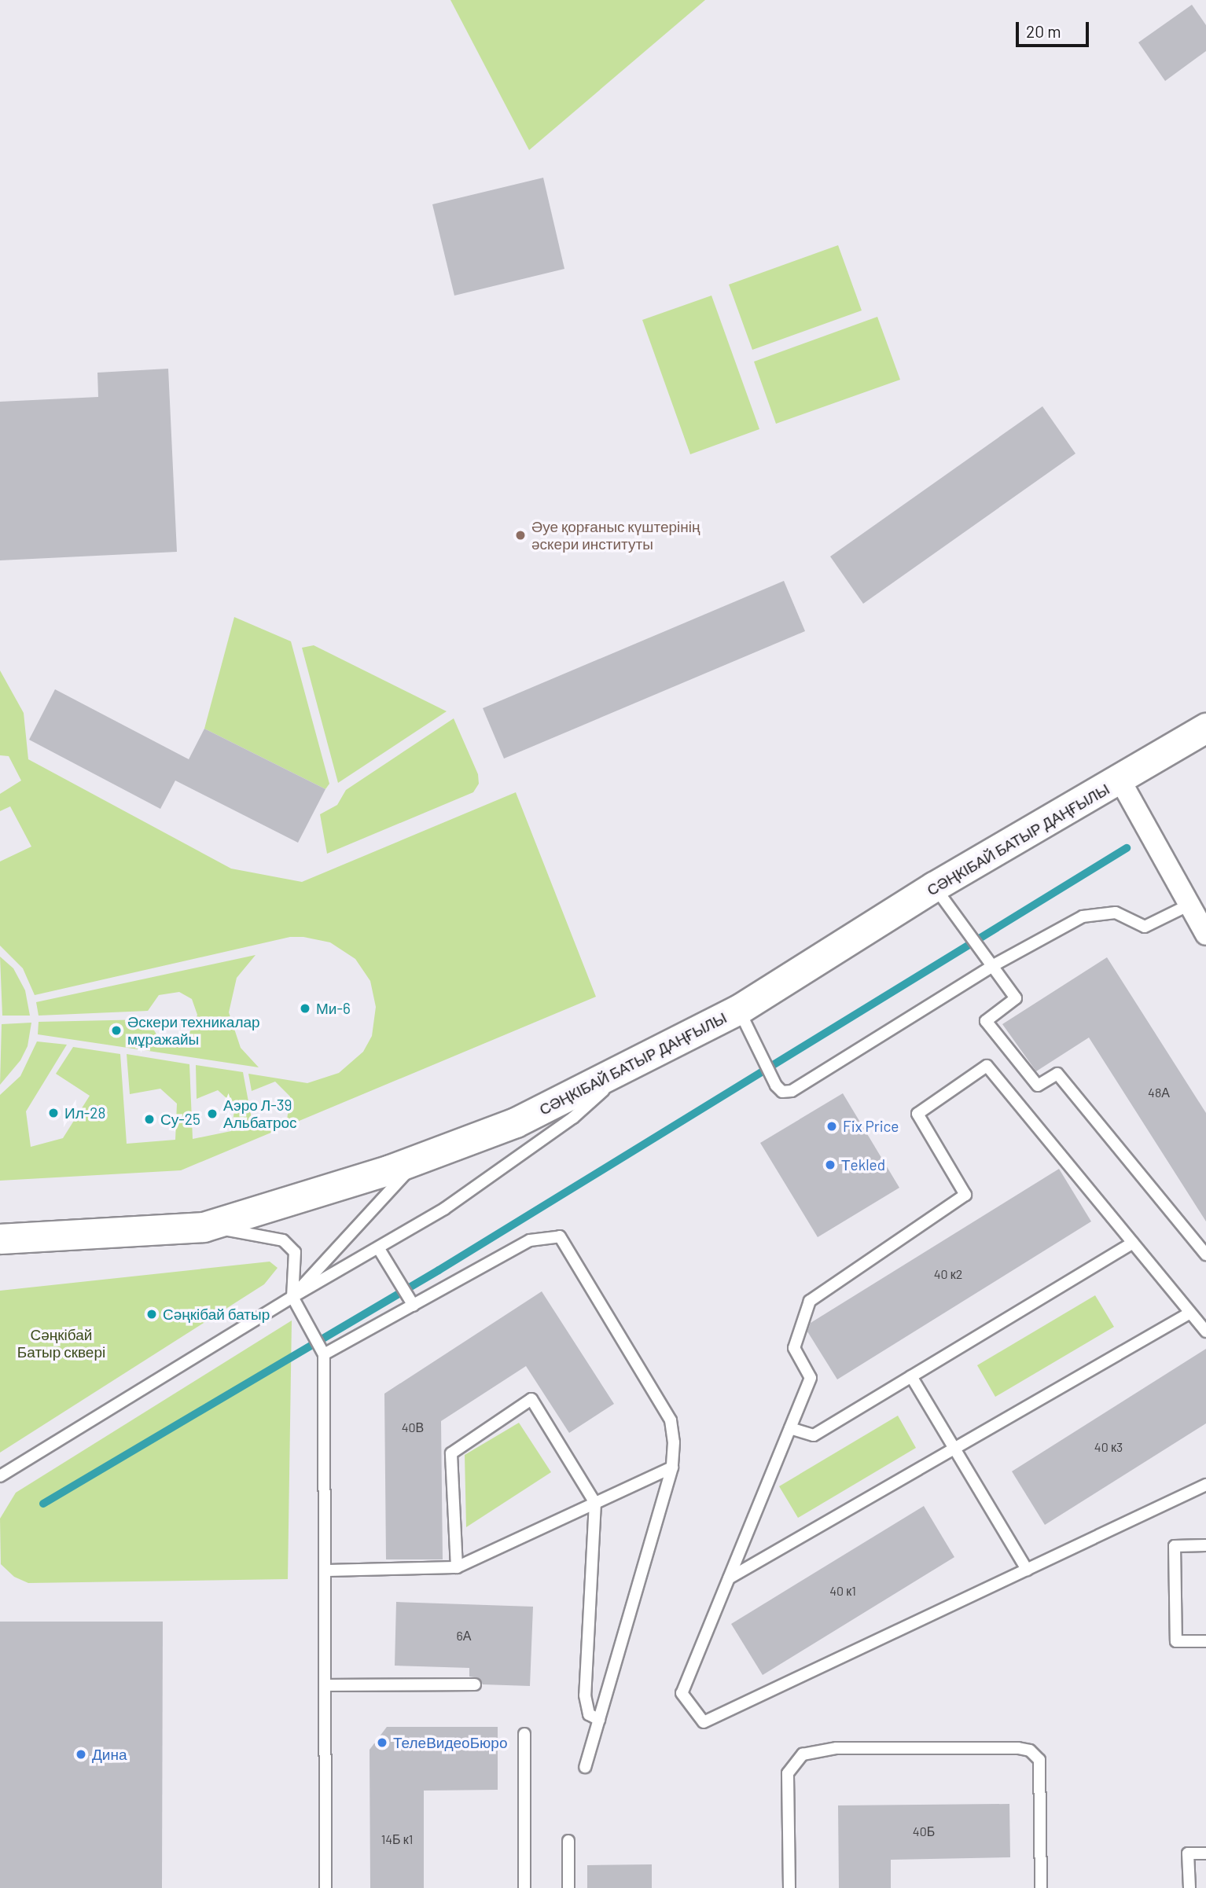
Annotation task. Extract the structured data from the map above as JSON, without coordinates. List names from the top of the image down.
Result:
{
  "streets": {
    "main road": ["СӘҢКІБАЙ БАТЫР ДАҢҒЫЛЫ"]
  },
  "parks": ["Сәңкібай Батыр сквері"],
  "places": [
    "Әуе қорғаныс күштерінің әскери институты",
    "Ми-6",
    "Әскери техникалар мұражайы",
    "Ил-28",
    "Аэро Л-39 Альбатрос",
    "Су-25",
    "Fix Price",
    "Тekled",
    "Сәңкібай батыр",
    "ТелеВидеоБюро",
    "Дина"
  ],
  "house_numbers": [
    "48А",
    "40 к2",
    "40В",
    "40 к3",
    "40 к1",
    "6А",
    "40Б",
    "14Б к1"
  ],
  "scale_bar": "20 m"
}
